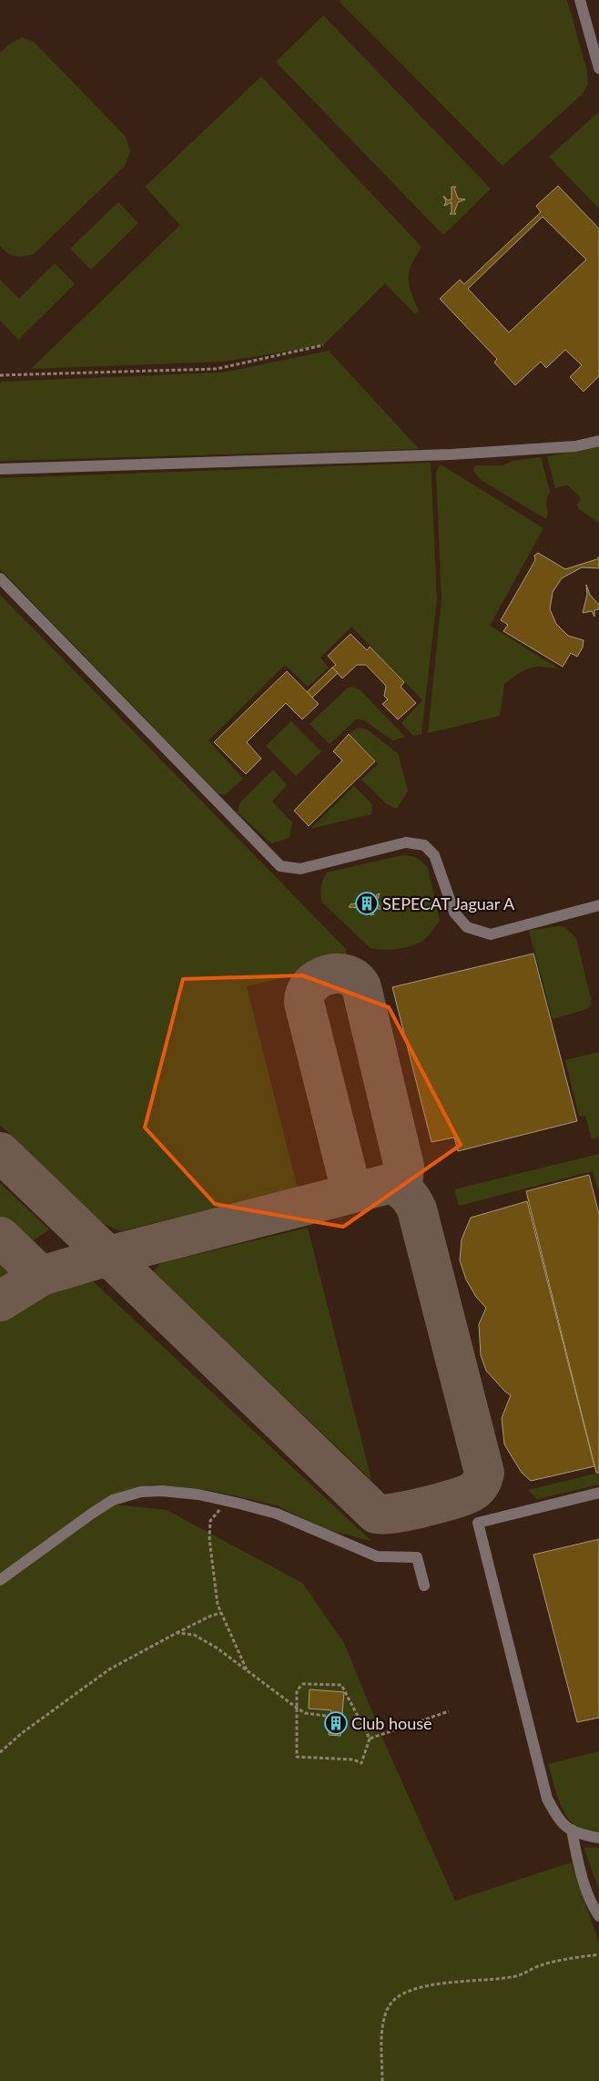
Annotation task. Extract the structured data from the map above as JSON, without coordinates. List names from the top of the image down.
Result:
{
  "places": {
    "building": ["SEPECAT Jaguar A", "Club house"]
  }
}
